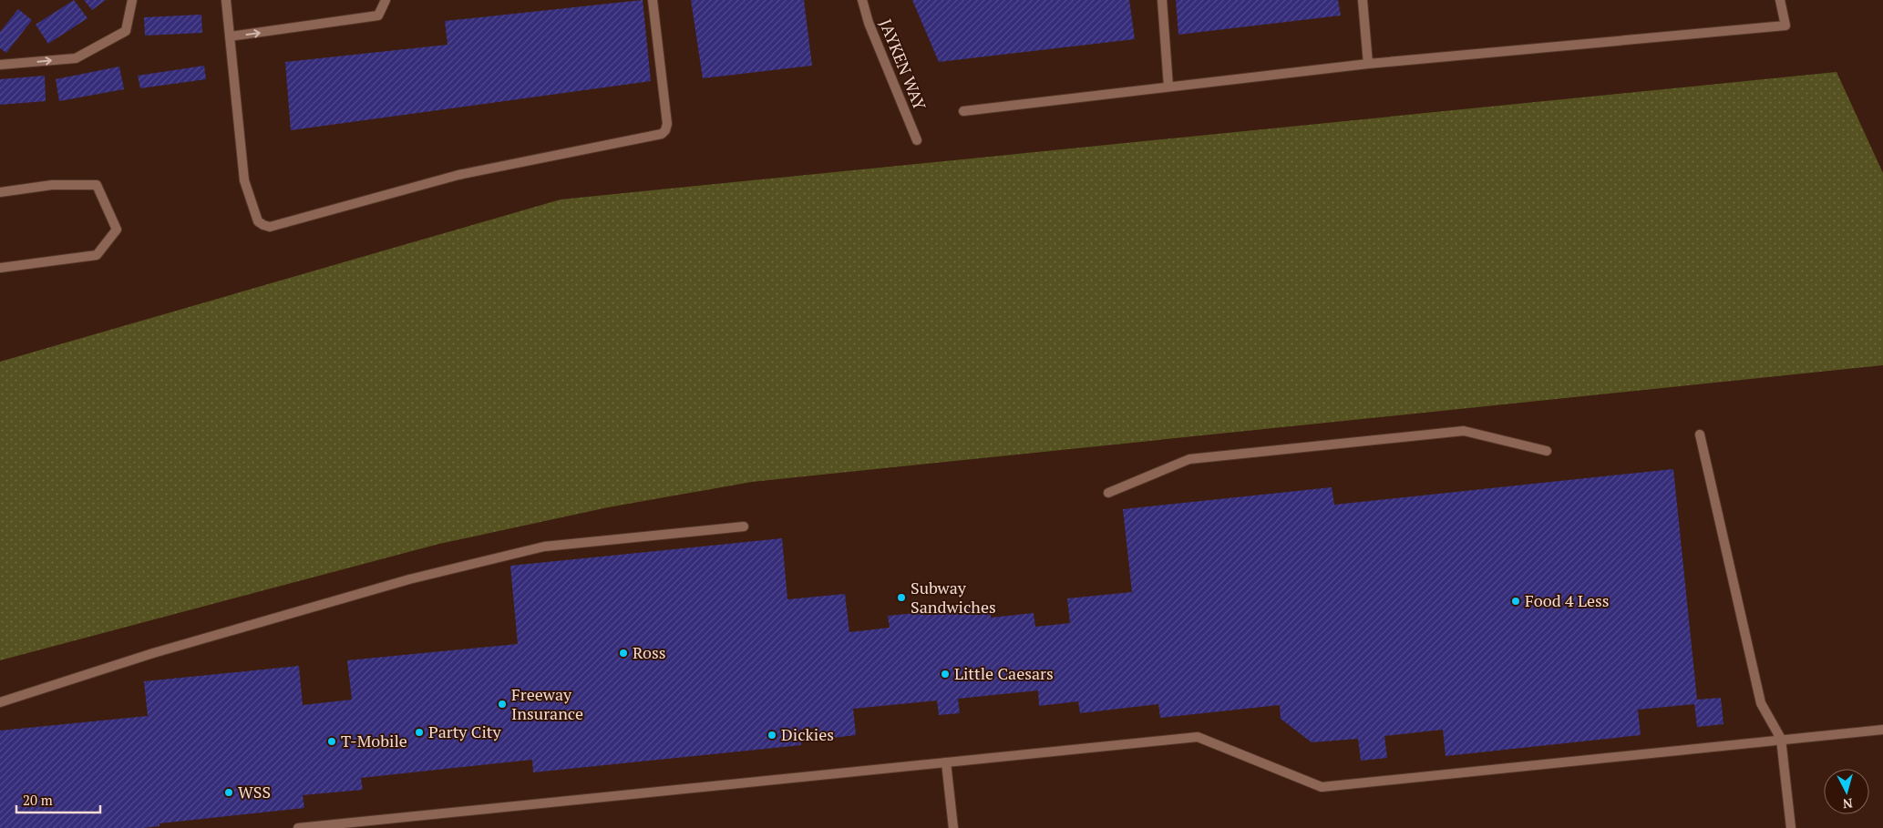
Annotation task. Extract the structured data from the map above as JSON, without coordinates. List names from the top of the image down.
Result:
{
  "streets": {
    "street": ["JAYKEN WAY"]
  },
  "places": [
    "Subway Sandwiches",
    "Food 4 Less",
    "Ross",
    "Little Caesars",
    "Freeway Insurance",
    "Party City",
    "Dickies",
    "T-Mobile",
    "WSS"
  ],
  "scale_bar": "20 m",
  "north": "bottom"
}
